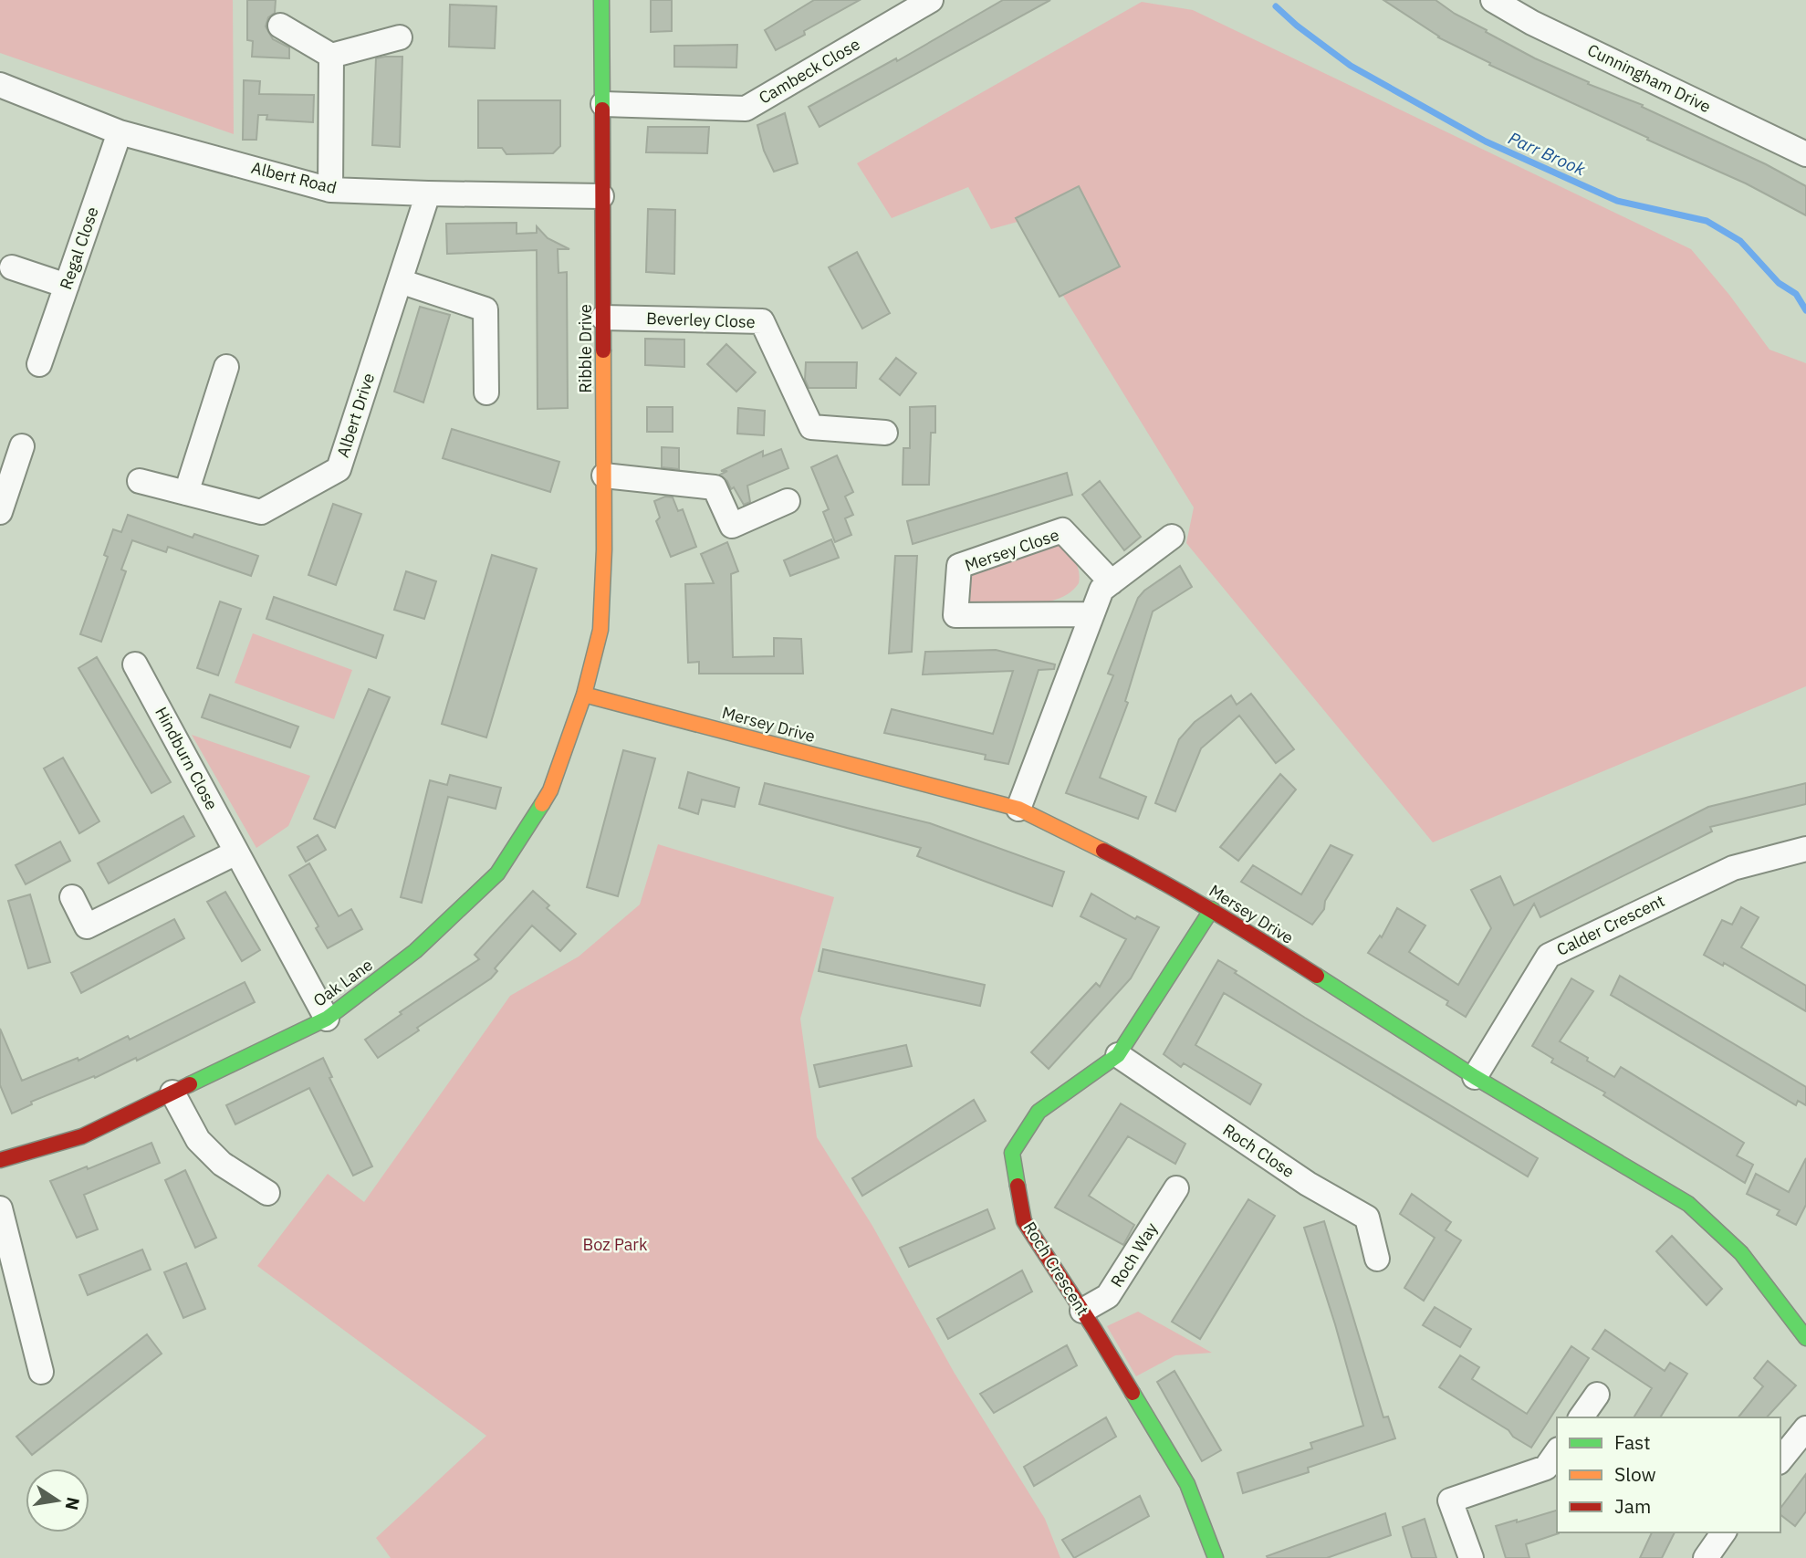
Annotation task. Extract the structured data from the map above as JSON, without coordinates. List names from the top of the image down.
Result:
{
  "streets": {
    "street": [
      "Cambeck Close",
      "Cunningham Drive",
      "Albert Road",
      "Regal Close",
      "Beverley Close",
      "Ribble Drive",
      "Albert Drive",
      "Mersey Close",
      "Mersey Drive",
      "Hindburn Close",
      "Calder Crescent",
      "Oak Lane",
      "Roch Close",
      "Roch Way",
      "Roch Crescent"
    ]
  },
  "crossings": [
    ["Cambeck Close", "Ribble Drive"],
    ["Albert Road", "Regal Close"],
    ["Albert Road", "Ribble Drive"],
    ["Albert Road", "Albert Drive"],
    ["Beverley Close", "Ribble Drive"],
    ["Ribble Drive", "Mersey Drive"],
    ["Ribble Drive", "Oak Lane"],
    ["Mersey Drive", "Calder Crescent"],
    ["Mersey Drive", "Oak Lane"],
    ["Mersey Drive", "Roch Crescent"],
    ["Hindburn Close", "Oak Lane"],
    ["Roch Close", "Roch Crescent"],
    ["Roch Way", "Roch Crescent"]
  ],
  "water": ["Parr Brook"],
  "parks": ["Boz Park"],
  "legend": ["Fast", "Slow", "Jam"],
  "north": "right"
}
